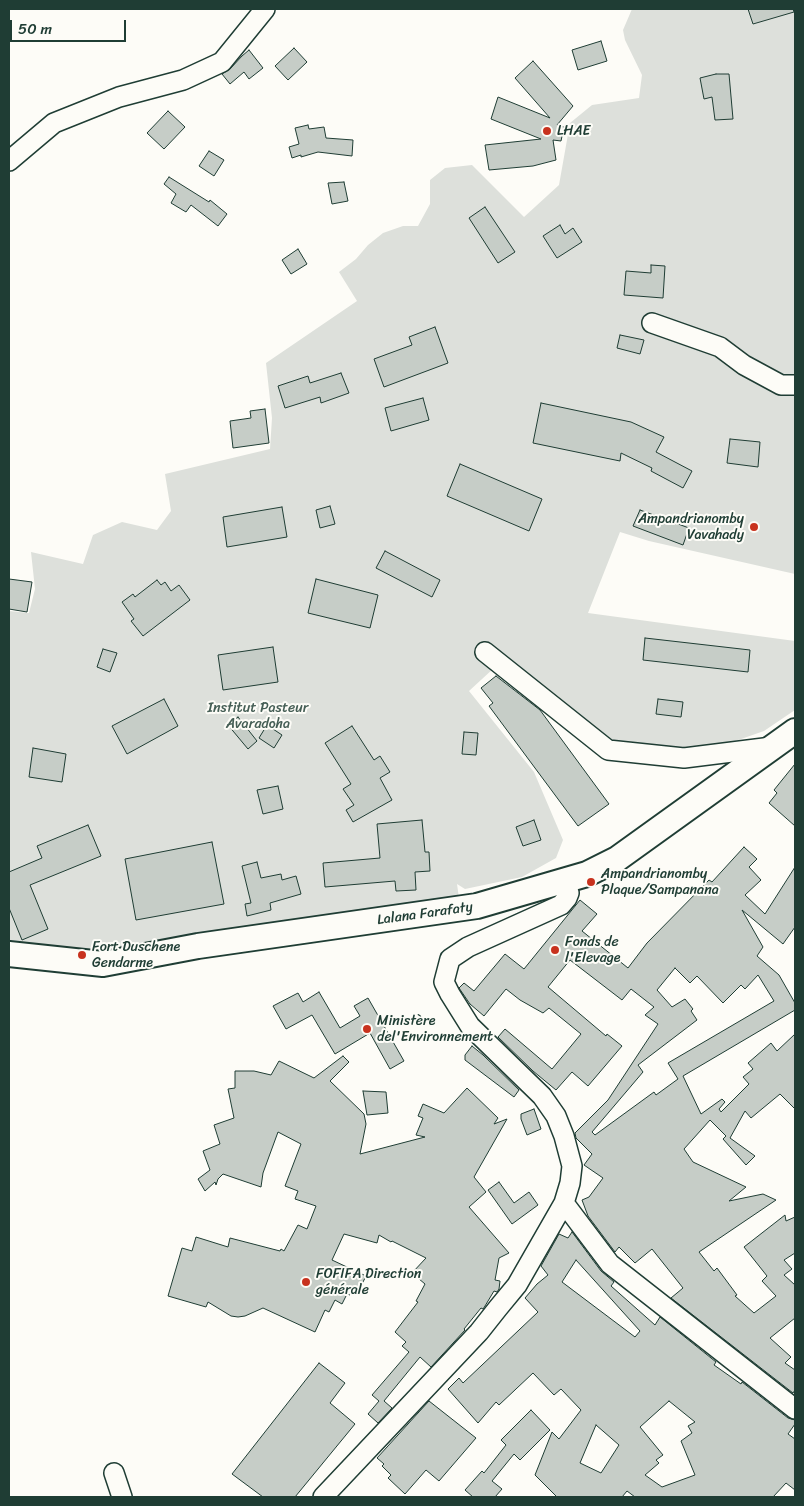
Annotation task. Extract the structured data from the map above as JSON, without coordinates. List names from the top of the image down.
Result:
{
  "streets": {
    "main road": ["Lalana Farafaty"]
  },
  "parks": ["Institut Pasteur Avaradoha"],
  "places": [
    "LHAE",
    "Ampandrianomby Vavahady",
    "Ampandrianomby Plaque/Sampanana",
    "Fonds de l'Elevage",
    "Fort Duschene Gendarme",
    "Ministère del'Environnement",
    "FOFIFA Direction générale"
  ],
  "scale_bar": "50 m"
}
